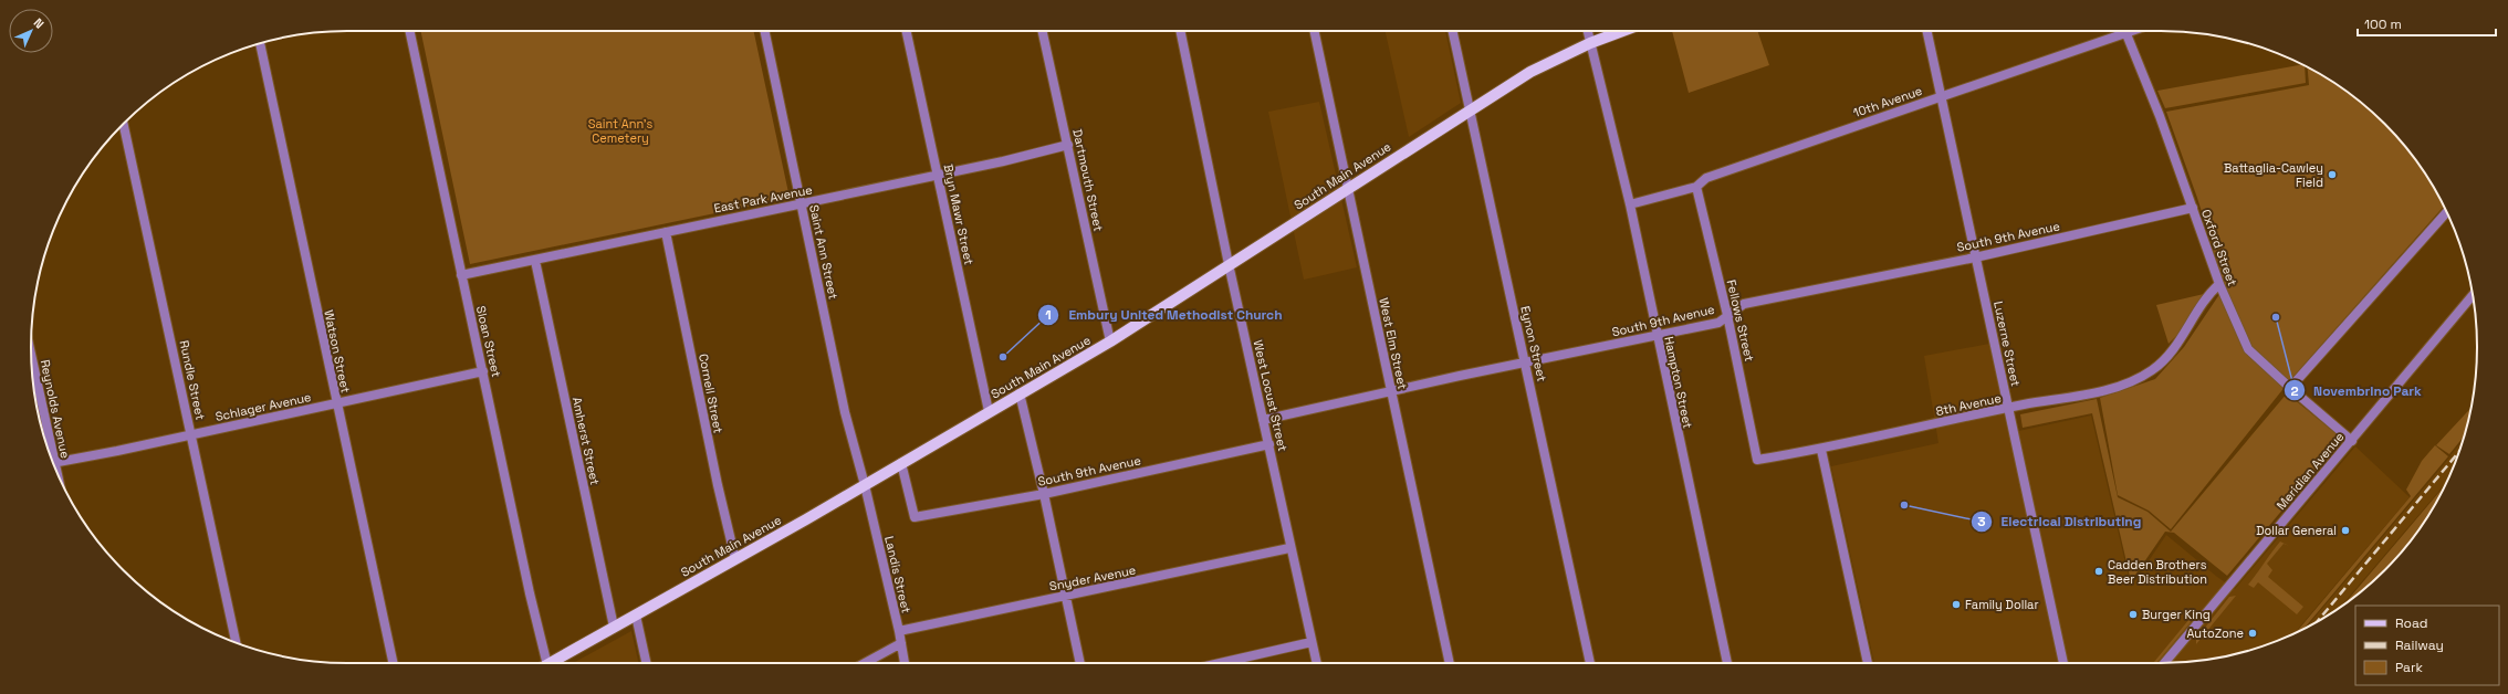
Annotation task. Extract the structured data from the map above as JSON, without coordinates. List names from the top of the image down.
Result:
{
  "streets": {
    "main road": ["South Main Avenue"],
    "street": [
      "10th Avenue",
      "Dartmouth Street",
      "East Park Avenue",
      "Bryn Mawr Street",
      "South 9th Avenue",
      "Oxford Street",
      "Saint Ann Street",
      "Fellows Street",
      "Sloan Street",
      "West Elm Street",
      "Eynon Street",
      "Luzerne Street",
      "Watson Street",
      "Rundle Street",
      "Hampton Street",
      "Cornell Street",
      "West Locust Street",
      "8th Avenue",
      "Schlager Avenue",
      "Reynolds Avenue",
      "Amherst Street",
      "Meridian Avenue",
      "Landis Street",
      "Snyder Avenue"
    ]
  },
  "crossings": [
    ["10th Avenue", "Fellows Street"],
    ["10th Avenue", "Luzerne Street"],
    ["10th Avenue", "Hampton Street"],
    ["South Main Avenue", "Dartmouth Street"],
    ["South Main Avenue", "Bryn Mawr Street"],
    ["South Main Avenue", "South 9th Avenue"],
    ["South Main Avenue", "Saint Ann Street"],
    ["South Main Avenue", "West Elm Street"],
    ["South Main Avenue", "Eynon Street"],
    ["South Main Avenue", "Hampton Street"],
    ["South Main Avenue", "Cornell Street"],
    ["South Main Avenue", "West Locust Street"],
    ["South Main Avenue", "Amherst Street"],
    ["South Main Avenue", "Landis Street"],
    ["Dartmouth Street", "East Park Avenue"],
    ["East Park Avenue", "Bryn Mawr Street"],
    ["East Park Avenue", "Saint Ann Street"],
    ["East Park Avenue", "Sloan Street"],
    ["East Park Avenue", "Cornell Street"],
    ["East Park Avenue", "Amherst Street"],
    ["South 9th Avenue", "Oxford Street"],
    ["South 9th Avenue", "Fellows Street"],
    ["South 9th Avenue", "West Elm Street"],
    ["South 9th Avenue", "Eynon Street"],
    ["South 9th Avenue", "Luzerne Street"],
    ["South 9th Avenue", "Hampton Street"],
    ["South 9th Avenue", "West Locust Street"],
    ["Oxford Street", "8th Avenue"],
    ["Oxford Street", "Meridian Avenue"],
    ["Saint Ann Street", "Landis Street"],
    ["Fellows Street", "8th Avenue"],
    ["Sloan Street", "Schlager Avenue"],
    ["Luzerne Street", "8th Avenue"],
    ["Watson Street", "Schlager Avenue"],
    ["Rundle Street", "Schlager Avenue"],
    ["West Locust Street", "Snyder Avenue"],
    ["Landis Street", "Snyder Avenue"]
  ],
  "parks": ["Saint Ann's Cemetery"],
  "places": [
    "Battaglia-Cawley Field",
    "Novembrino Park",
    "Embury United Methodist Church",
    "Electrical Distributing",
    "Dollar General",
    "Cadden Brothers Beer Distribution",
    "Family Dollar",
    "Burger King",
    "AutoZone"
  ],
  "legend": ["Road", "Railway", "Park"],
  "scale_bar": "100 m",
  "north": "top right"
}
